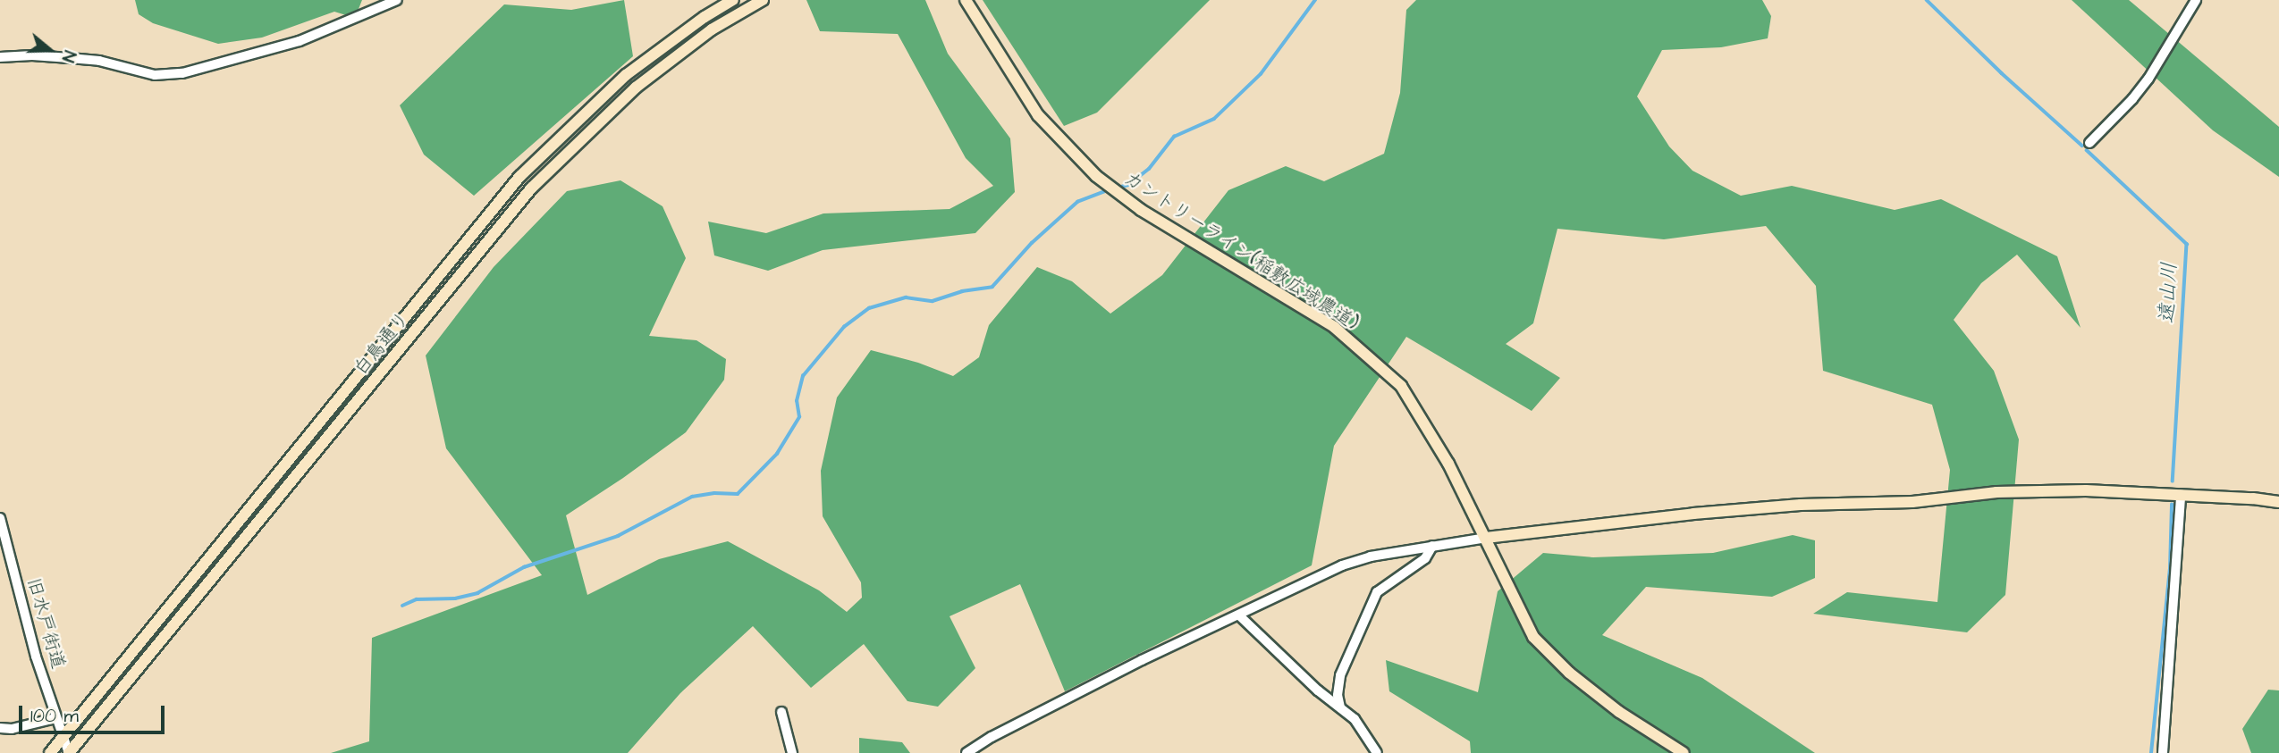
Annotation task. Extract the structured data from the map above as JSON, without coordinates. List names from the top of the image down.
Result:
{
  "streets": {
    "main road": ["カントリーライン(稲敷広域農道)", "白鳥通り"],
    "street": ["旧水戸街道"]
  },
  "crossings": [
    ["白鳥通り", "旧水戸街道"]
  ],
  "water": ["遠山川"],
  "scale_bar": "100 m",
  "north": "right"
}
